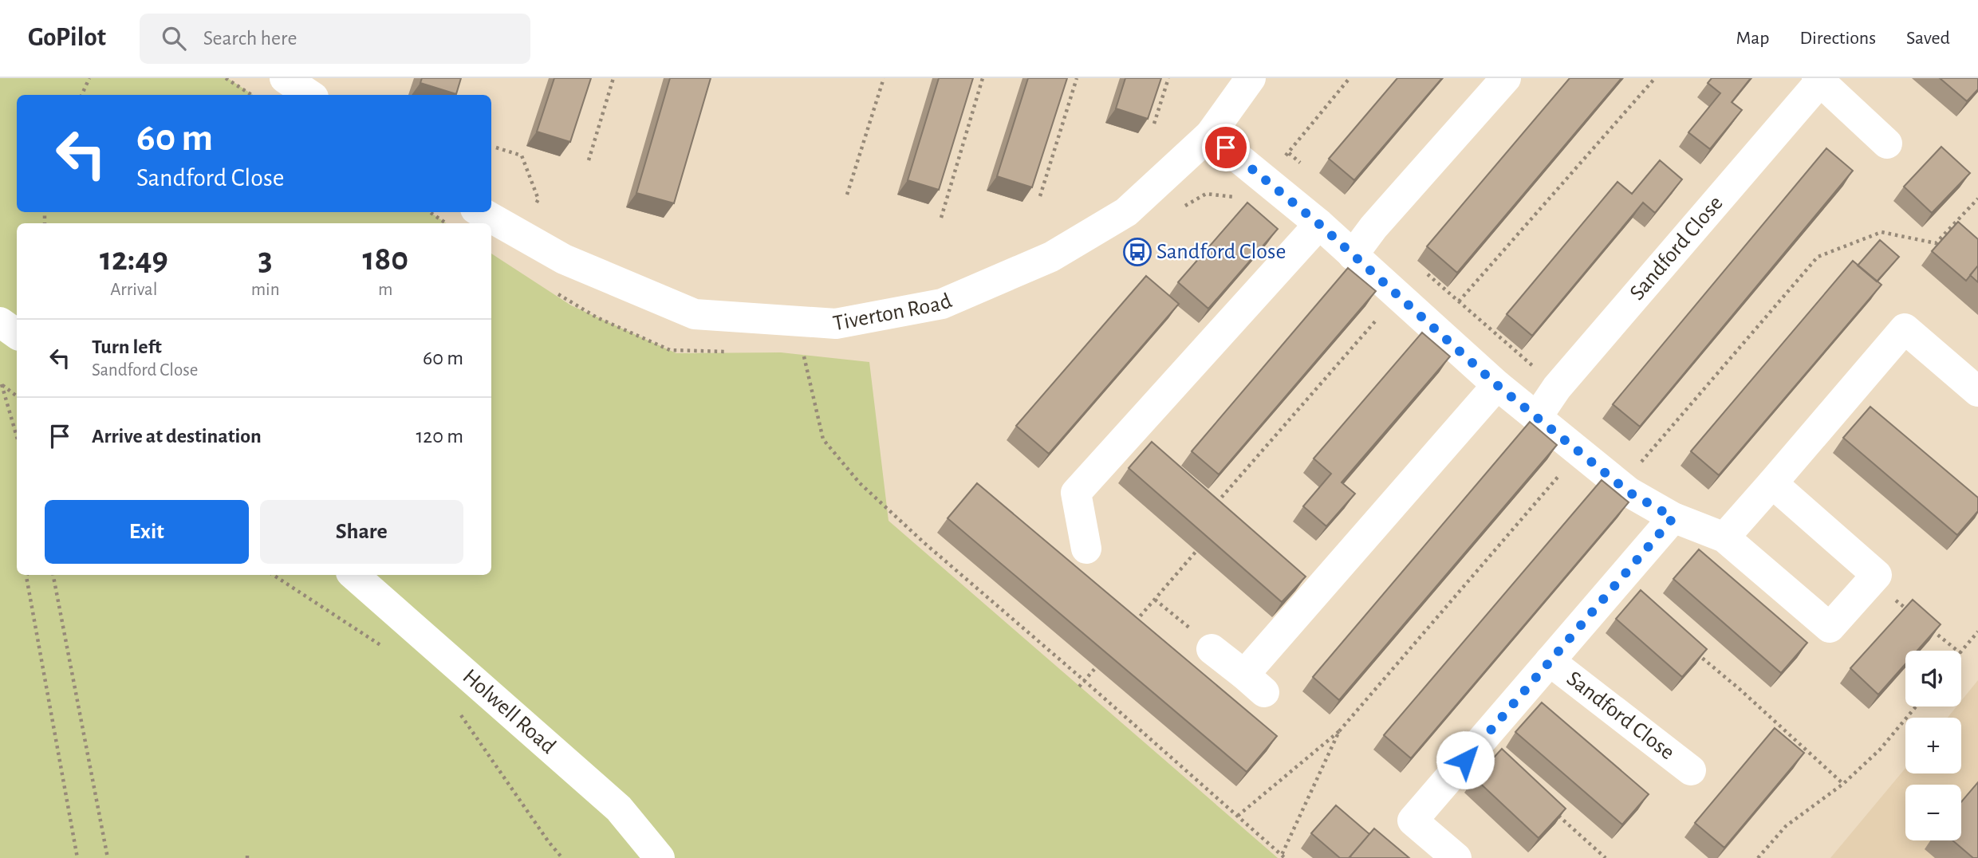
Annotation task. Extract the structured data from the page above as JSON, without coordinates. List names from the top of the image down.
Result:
{
  "streets": {
    "street": ["Sandford Close", "Tiverton Road", "Holwell Road"]
  },
  "places": {
    "bus stop": ["Sandford Close"]
  },
  "page": {
    "header": "GoPilot",
    "search": "Search here",
    "nav": ["Map", "Directions", "Saved"],
    "turn": ["60 m", "Sandford Close"],
    "eta": [
      "12:49",
      "Arrival",
      "3",
      "min",
      "180",
      "m"
    ],
    "list": [
      {
        "name": "Turn left",
        "note": "Sandford Close",
        "value": "60 m"
      },
      {
        "name": "Arrive at destination",
        "value": "120 m"
      }
    ],
    "buttons": ["Exit", "Share"],
    "map_buttons": ["+", "−"]
  }
}
